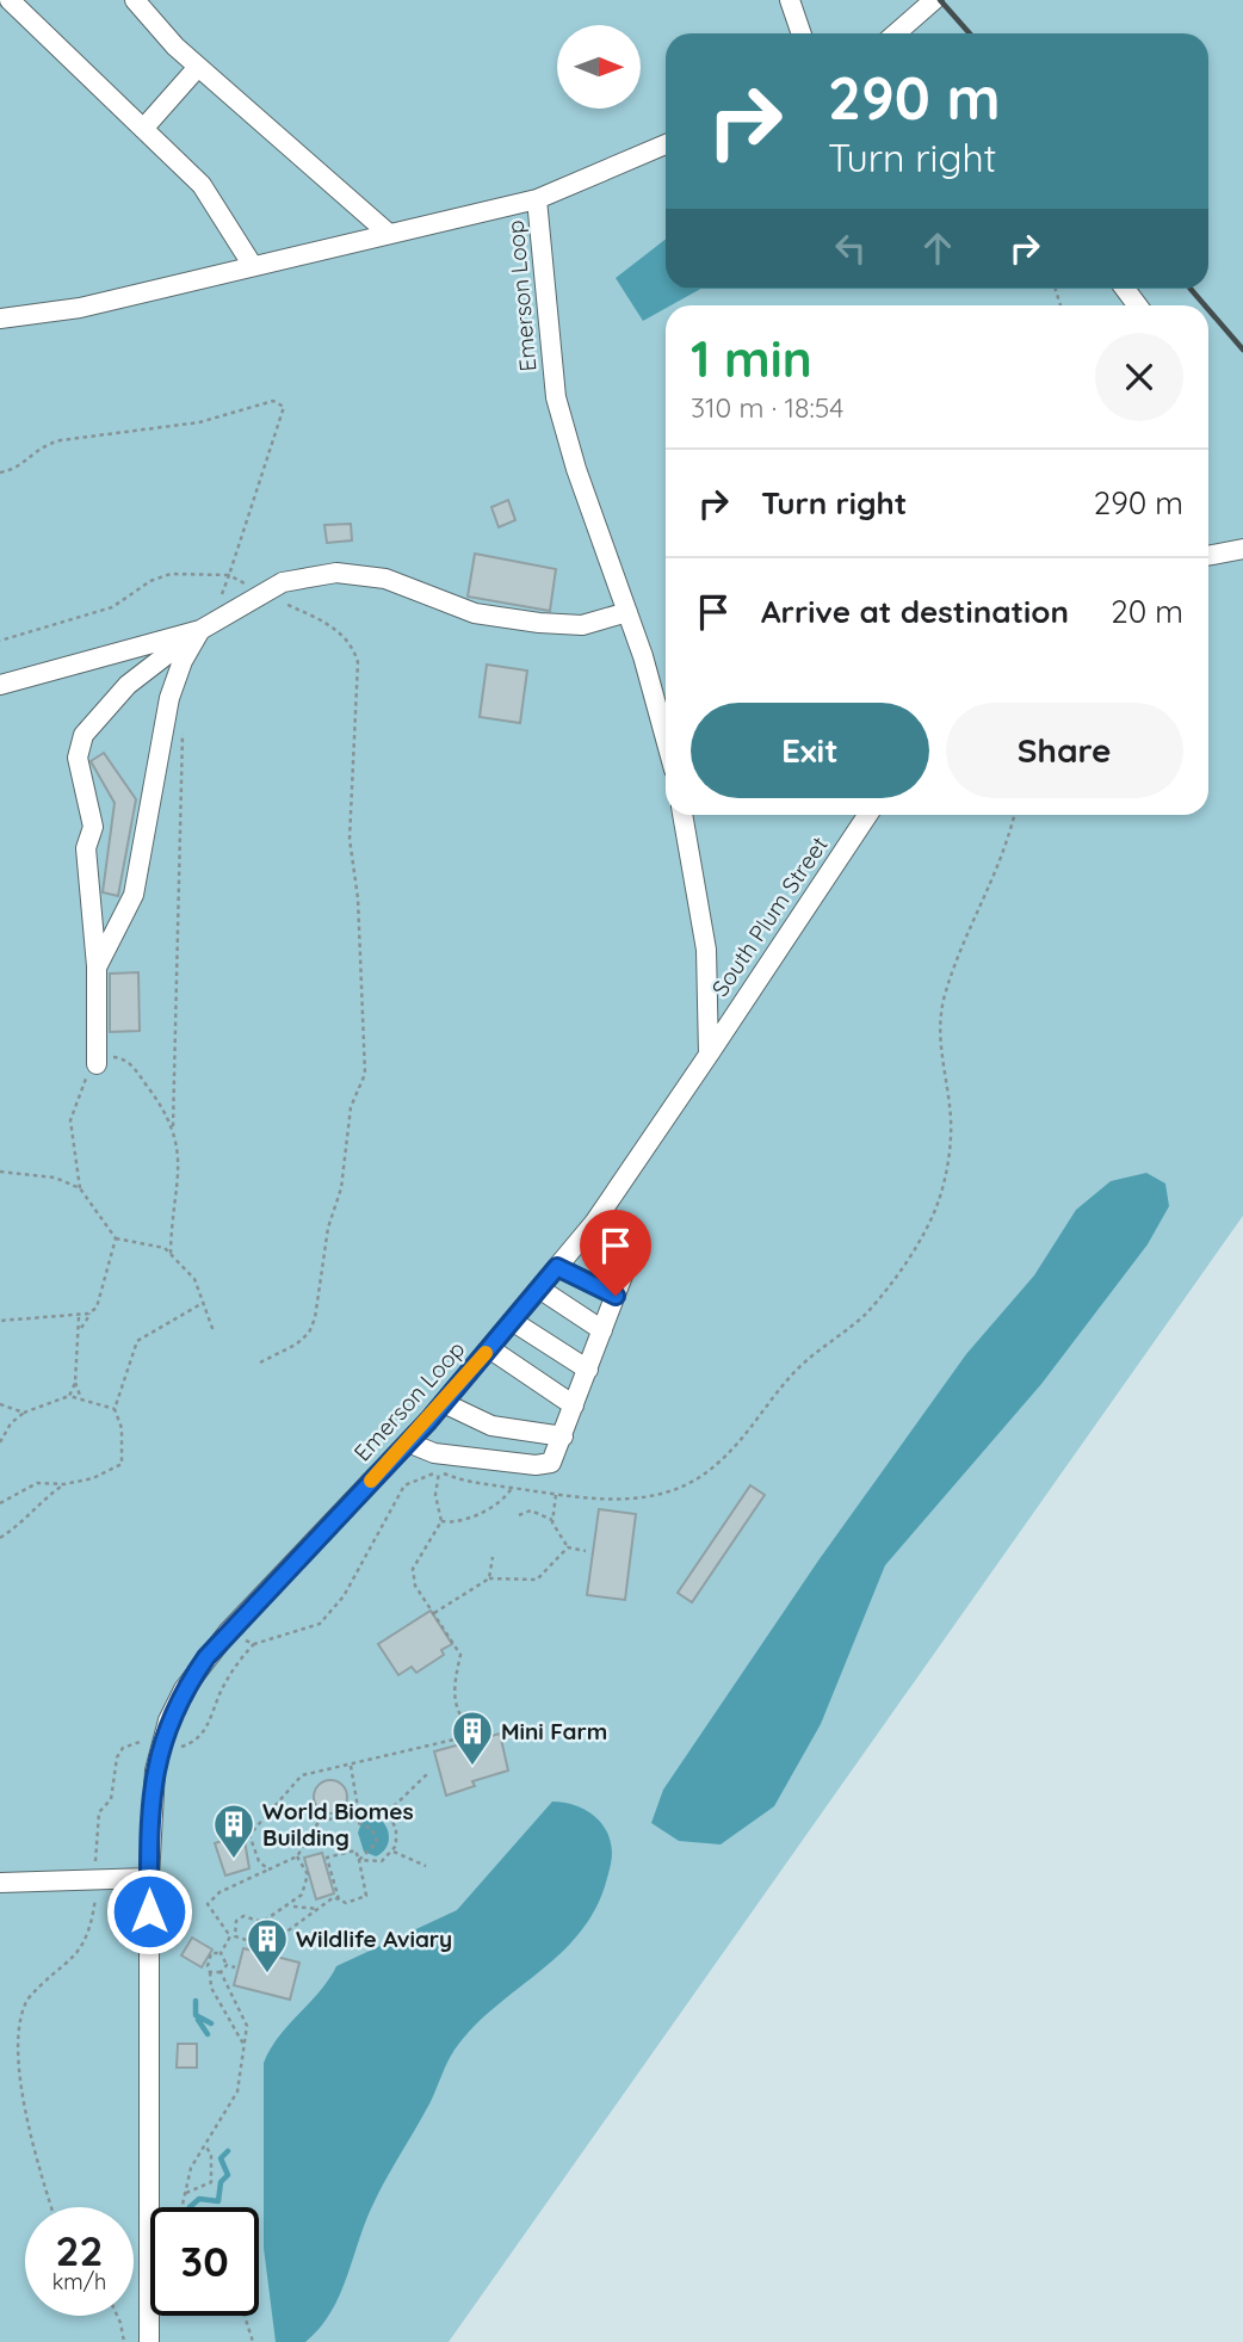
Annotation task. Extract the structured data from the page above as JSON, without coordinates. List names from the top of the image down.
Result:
{
  "streets": {
    "street": ["Emerson Loop", "South Plum Street"]
  },
  "crossings": [
    ["Emerson Loop", "South Plum Street"]
  ],
  "places": {
    "building": ["Mini Farm", "World Biomes Building", "Wildlife Aviary"]
  },
  "north": "right",
  "page": {
    "turn": ["290 m", "Turn right"],
    "heading": ["1 min", "310 m · 18:54"],
    "list": [
      {
        "name": "Turn right",
        "value": "290 m"
      },
      {
        "name": "Arrive at destination",
        "value": "20 m"
      }
    ],
    "buttons": ["Exit", "Share"],
    "speed": "22 km/h",
    "limit": "30"
  }
}
